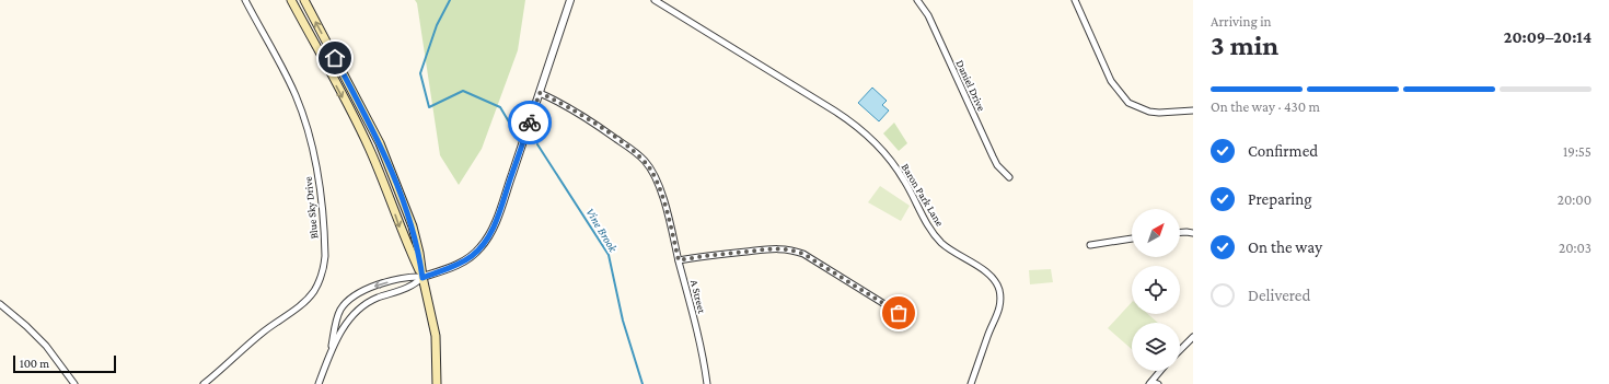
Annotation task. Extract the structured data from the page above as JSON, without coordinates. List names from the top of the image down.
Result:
{
  "streets": {
    "street": [
      "Daniel Drive",
      "Baron Park Lane",
      "Blue Sky Drive",
      "A Street"
    ]
  },
  "water": ["Vine Brook"],
  "scale_bar": "100 m",
  "north": "top right",
  "page": {
    "heading": ["3 min", "Arriving in", "20:09–20:14"],
    "bar": "On the way · 430 m",
    "list": [
      ["Confirmed", "19:55"],
      ["Preparing", "20:00"],
      ["On the way", "20:03"],
      "Delivered"
    ],
    "scale": "100 m"
  }
}
